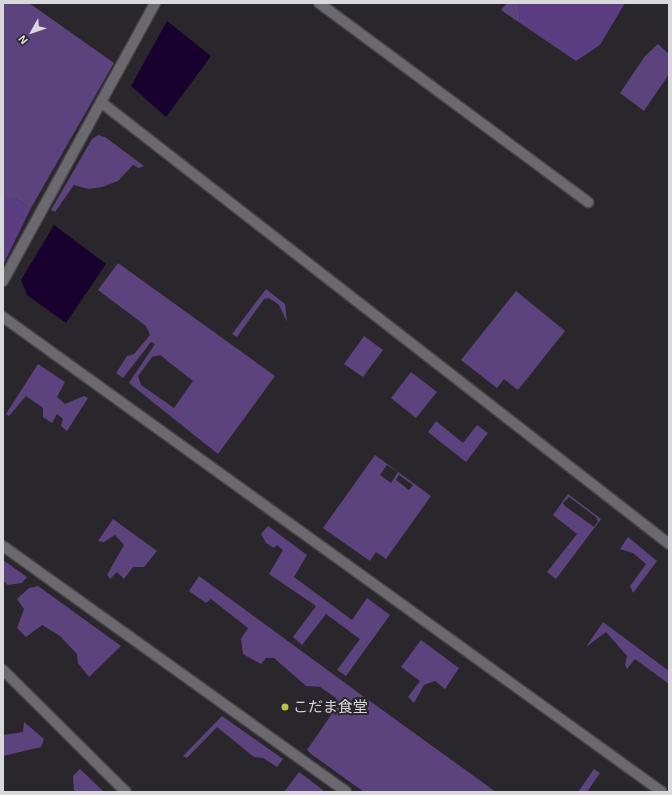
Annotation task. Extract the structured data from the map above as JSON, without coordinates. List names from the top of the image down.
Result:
{
  "places": ["こだま食堂"],
  "north": "bottom left"
}
